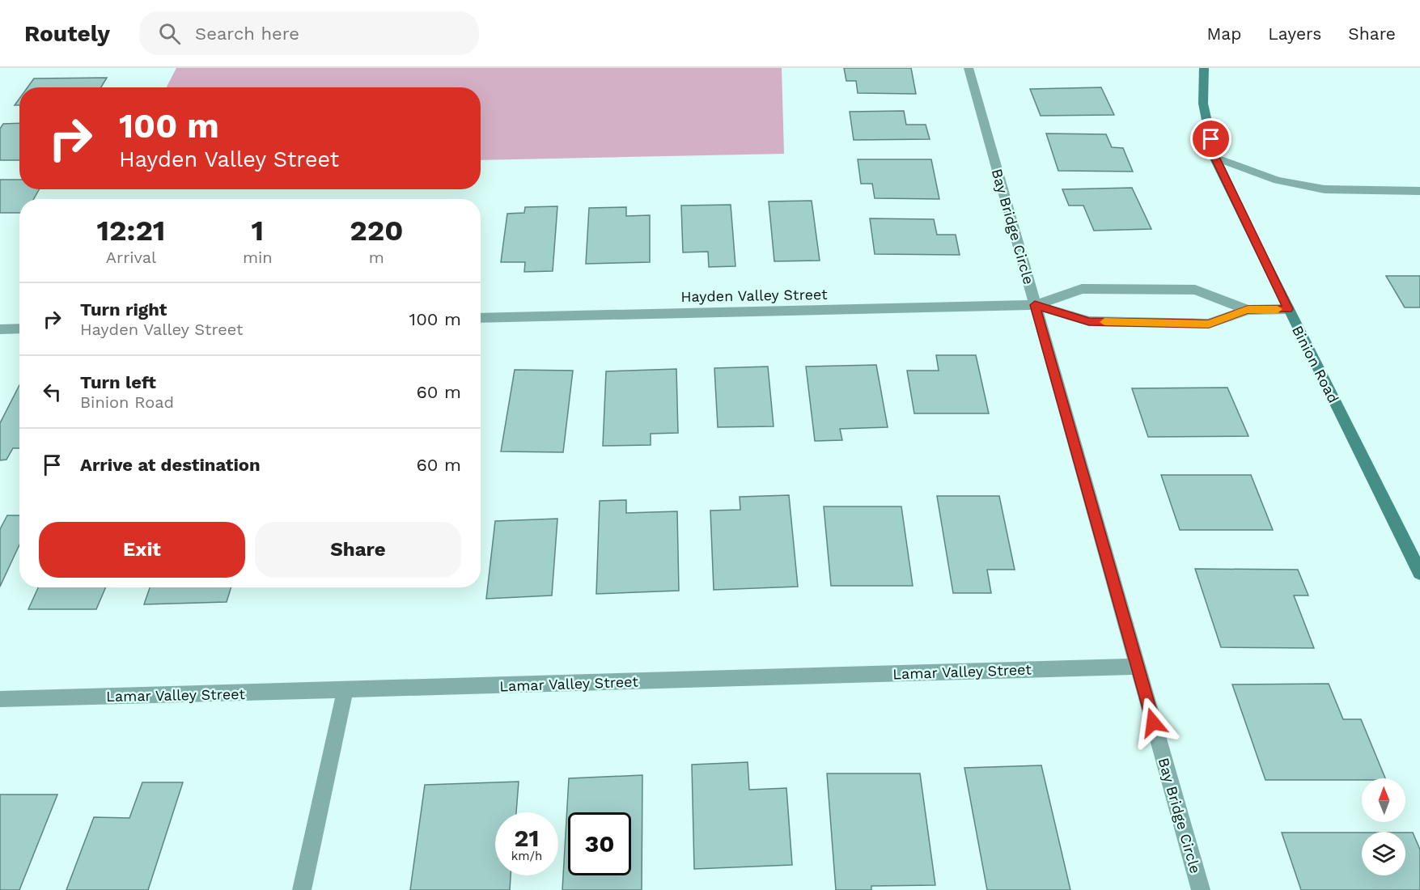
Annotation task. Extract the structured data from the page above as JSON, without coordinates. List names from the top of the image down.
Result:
{
  "streets": {
    "main road": ["Binion Road"],
    "street": ["Bay Bridge Circle", "Hayden Valley Street", "Lamar Valley Street"]
  },
  "crossings": [
    ["Bay Bridge Circle", "Hayden Valley Street"],
    ["Bay Bridge Circle", "Lamar Valley Street"],
    ["Hayden Valley Street", "Binion Road"]
  ],
  "north": "top",
  "page": {
    "header": "Routely",
    "search": "Search here",
    "nav": ["Map", "Layers", "Share"],
    "turn": ["100 m", "Hayden Valley Street"],
    "eta": [
      "12:21",
      "Arrival",
      "1",
      "min",
      "220",
      "m"
    ],
    "list": [
      {
        "name": "Turn right",
        "note": "Hayden Valley Street",
        "value": "100 m"
      },
      {
        "name": "Turn left",
        "note": "Binion Road",
        "value": "60 m"
      },
      {
        "name": "Arrive at destination",
        "value": "60 m"
      }
    ],
    "buttons": ["Exit", "Share"],
    "speed": "21 km/h",
    "limit": "30"
  }
}
